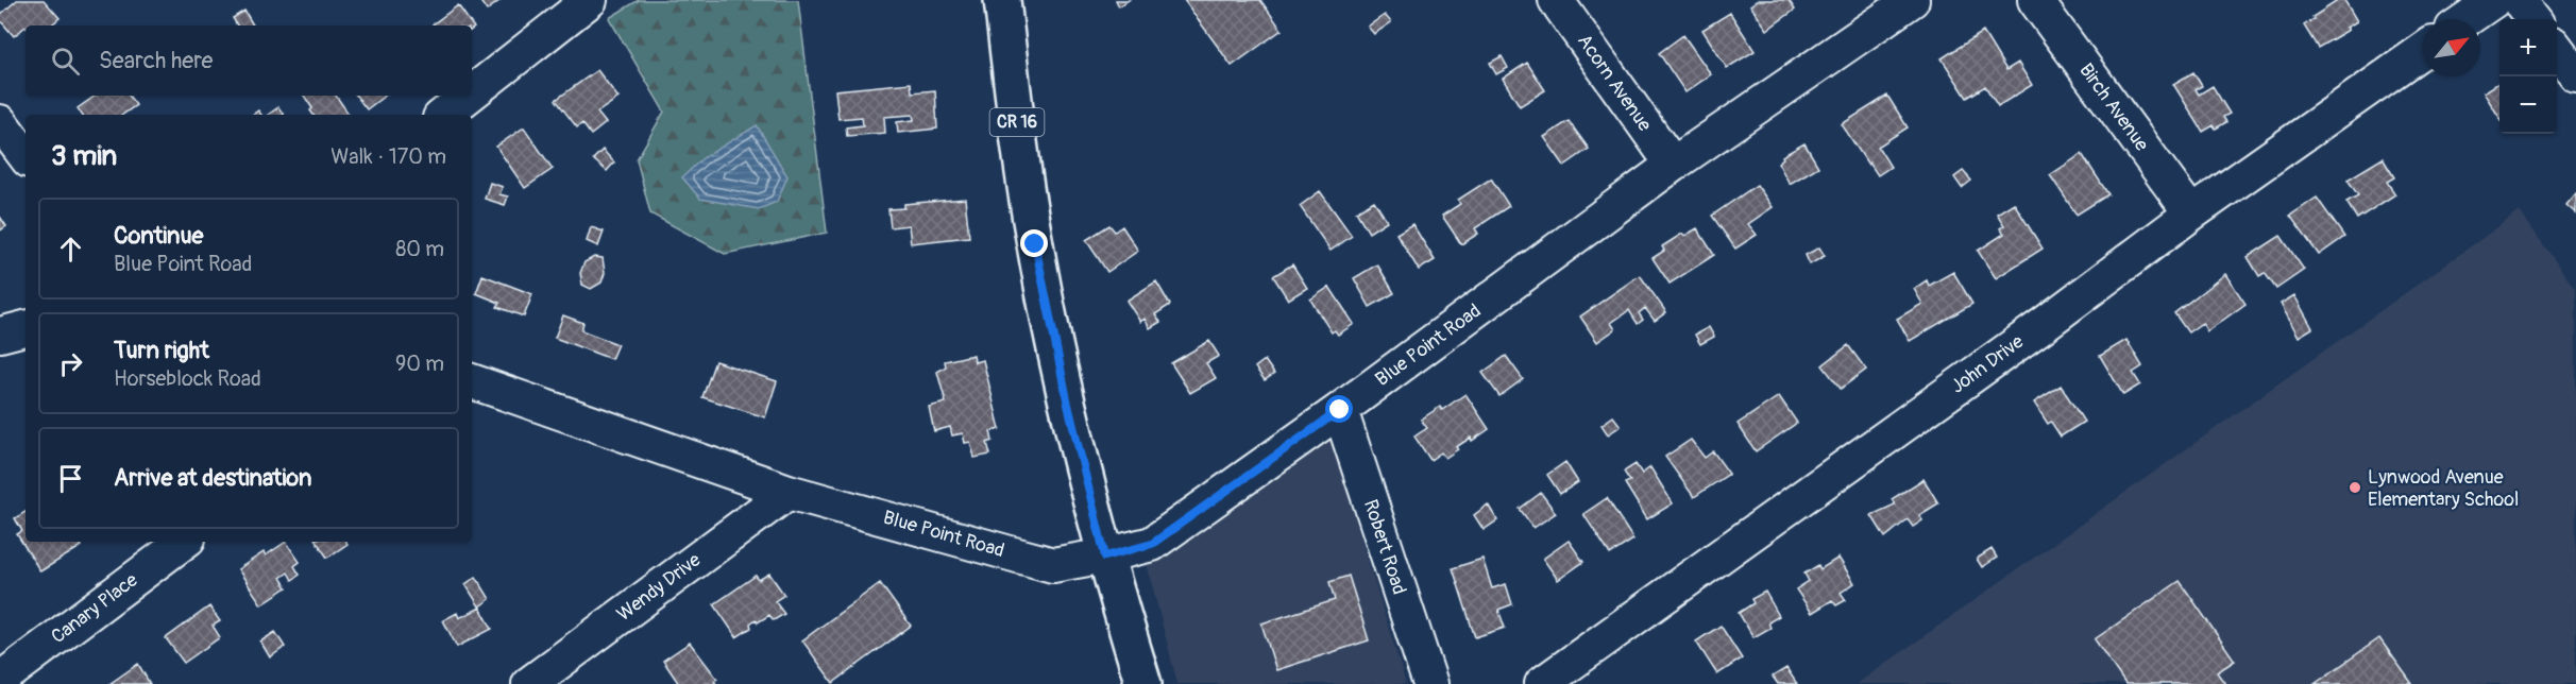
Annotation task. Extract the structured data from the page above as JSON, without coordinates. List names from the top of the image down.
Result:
{
  "streets": {
    "main road": ["CR 16"],
    "street": [
      "Acorn Avenue",
      "Birch Avenue",
      "Blue Point Road",
      "John Drive",
      "Robert Road",
      "Wendy Drive",
      "Canary Place"
    ]
  },
  "crossings": [
    ["Acorn Avenue", "Blue Point Road"],
    ["Birch Avenue", "John Drive"],
    ["CR 16", "Blue Point Road"],
    ["Blue Point Road", "Robert Road"],
    ["Blue Point Road", "Wendy Drive"]
  ],
  "places": ["Lynwood Avenue Elementary School"],
  "north": "top right",
  "page": {
    "map_buttons": ["+", "−"],
    "search": "Search here",
    "heading": ["3 min", "Walk · 170 m"],
    "list": [
      ["Continue", "Blue Point Road", "80 m"],
      ["Turn right", "Horseblock Road", "90 m"],
      "Arrive at destination"
    ]
  }
}
